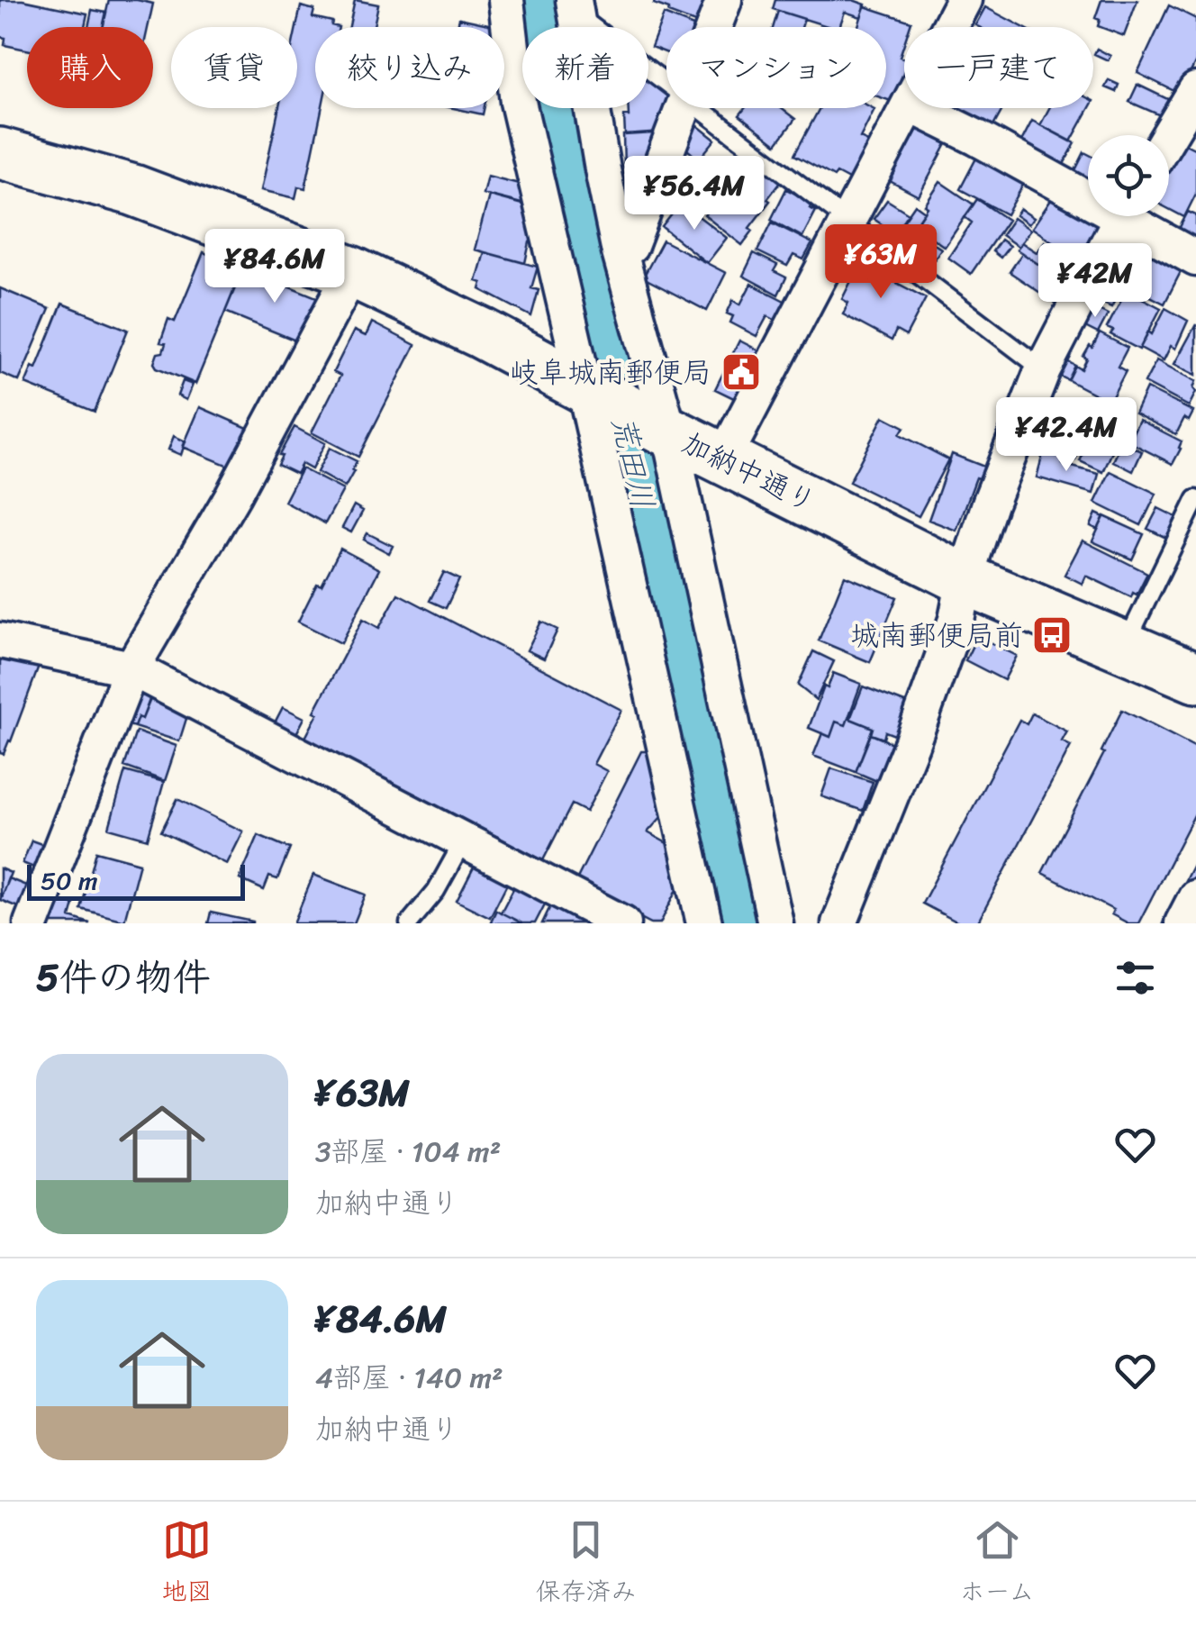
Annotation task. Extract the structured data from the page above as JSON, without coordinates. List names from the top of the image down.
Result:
{
  "streets": {
    "highway": ["加納中通り"]
  },
  "water": ["荒田川"],
  "places": {
    "public building": ["岐阜城南郵便局"],
    "bus stop": ["城南郵便局前"]
  },
  "scale_bar": "50 m",
  "page": {
    "chip": [
      "購入",
      "賃貸",
      "絞り込み",
      "新着",
      "マンション",
      "一戸建て"
    ],
    "price": [
      "¥56.4M",
      "¥63M",
      "¥84.6M",
      "¥42M",
      "¥42.4M"
    ],
    "scale": "50 m",
    "heading": "5件の物件",
    "list": [
      {
        "name": "¥63M",
        "note": "3部屋 · 104 m² · 加納中通り"
      },
      {
        "name": "¥84.6M",
        "note": "4部屋 · 140 m² · 加納中通り"
      }
    ],
    "tabs": ["地図", "保存済み", "ホーム"]
  }
}
